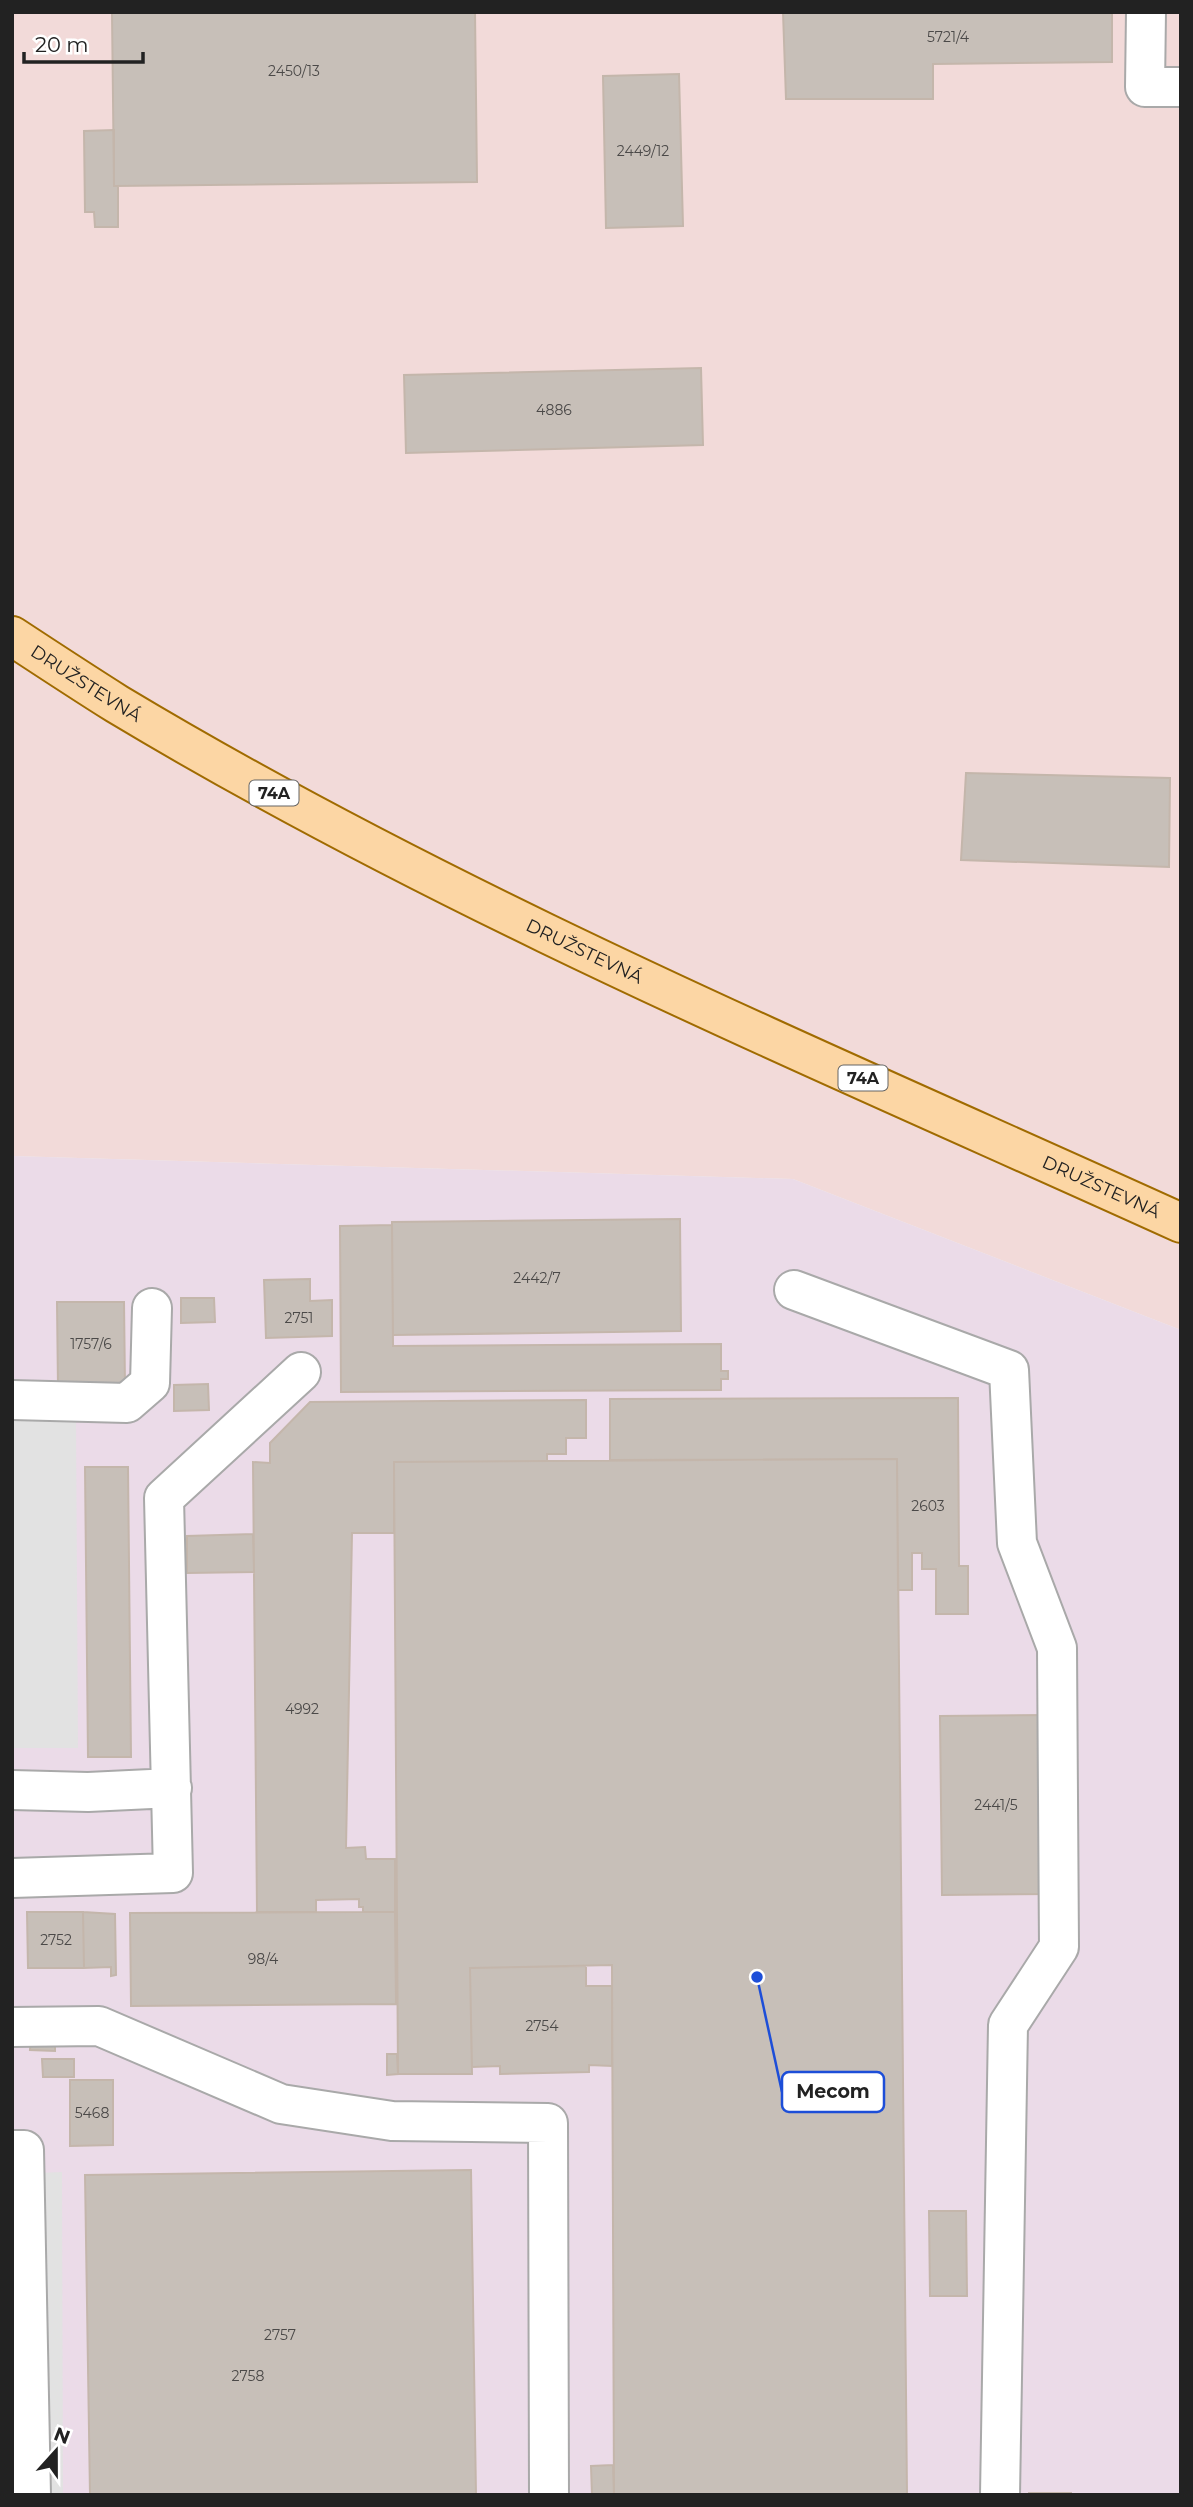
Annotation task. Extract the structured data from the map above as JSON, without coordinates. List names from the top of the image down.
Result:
{
  "streets": {
    "main road": ["DRUŽSTEVNÁ", "74A"]
  },
  "places": ["Mecom"],
  "house_numbers": [
    "5721/4",
    "2450/13",
    "2449/12",
    "4886",
    "2442/7",
    "2751",
    "1757/6",
    "2603",
    "4992",
    "2441/5",
    "2752",
    "98/4",
    "2754",
    "5468",
    "2757",
    "2758"
  ],
  "scale_bar": "20 m",
  "north": "top"
}
